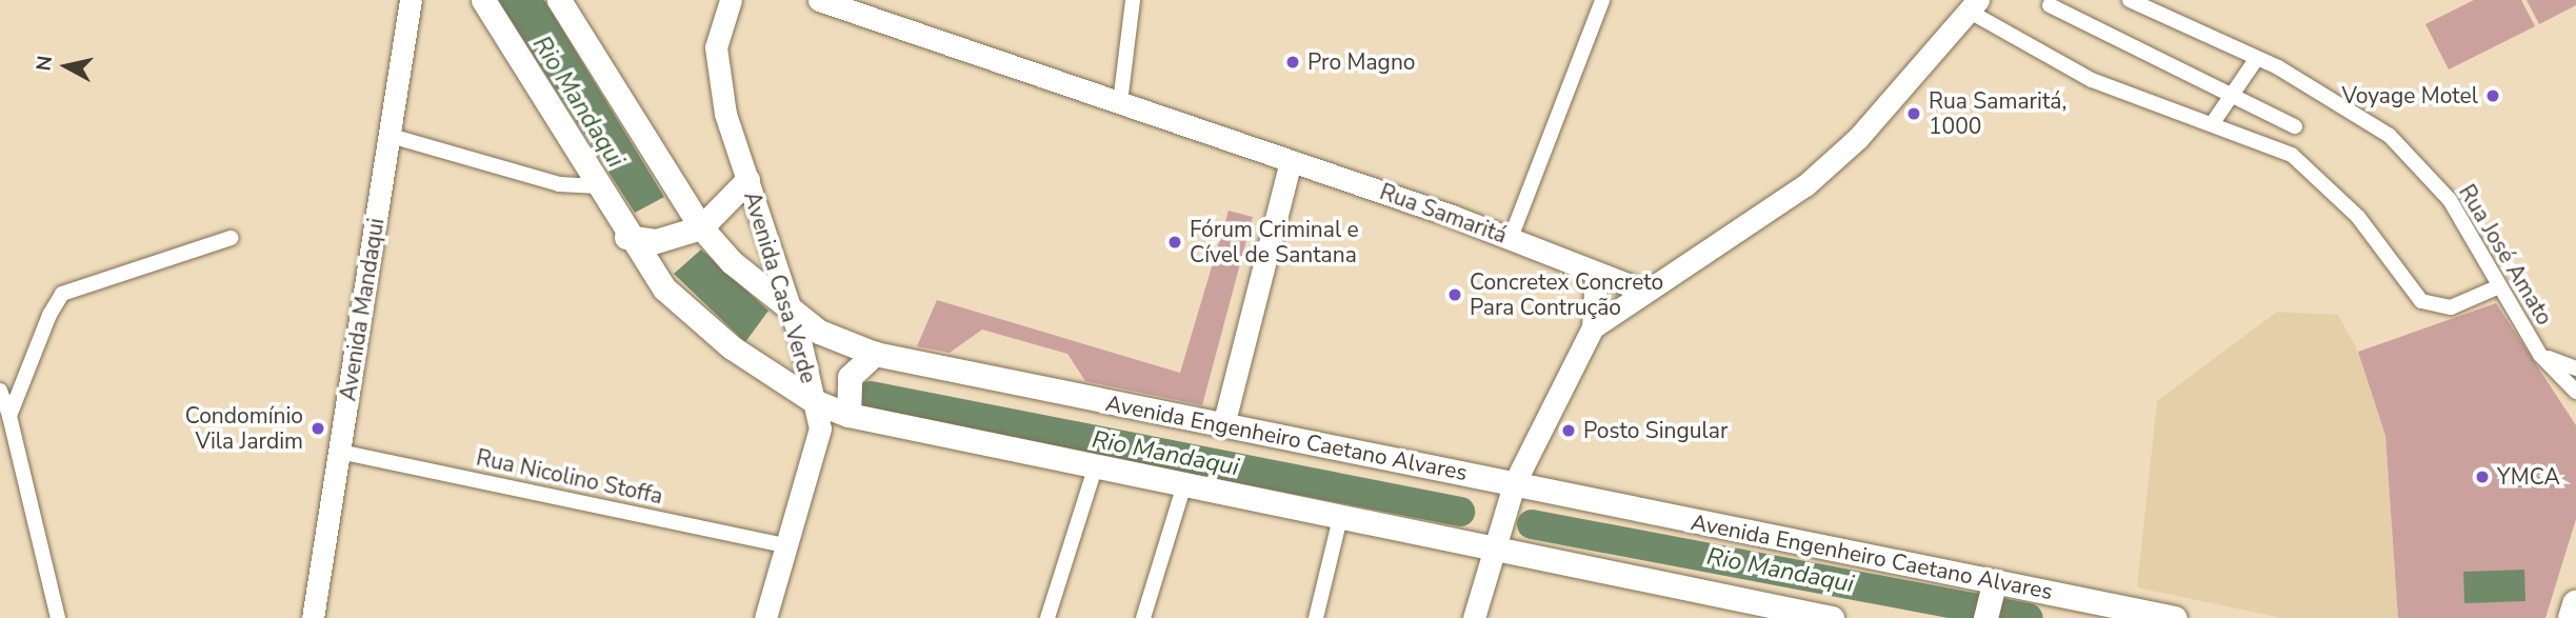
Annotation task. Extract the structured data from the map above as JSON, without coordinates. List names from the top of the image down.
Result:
{
  "streets": {
    "main road": ["Avenida Engenheiro Caetano Alvares"],
    "street": [
      "Rua Samaritá",
      "Rua José Amato",
      "Avenida Casa Verde",
      "Avenida Mandaqui",
      "Rua Nicolino Stoffa"
    ]
  },
  "crossings": [
    ["Avenida Casa Verde", "Avenida Engenheiro Caetano Alvares"],
    ["Avenida Casa Verde", "Rua Nicolino Stoffa"],
    ["Avenida Mandaqui", "Rua Nicolino Stoffa"]
  ],
  "water": ["Rio Mandaqui"],
  "places": [
    "Pro Magno",
    "Voyage Motel",
    "Rua Samaritá, 1000",
    "Fórum Criminal e Cível de Santana",
    "Concretex Concreto Para Contrução",
    "Condomínio Vila Jardim",
    "Posto Singular",
    "YMCA"
  ],
  "north": "left"
}
